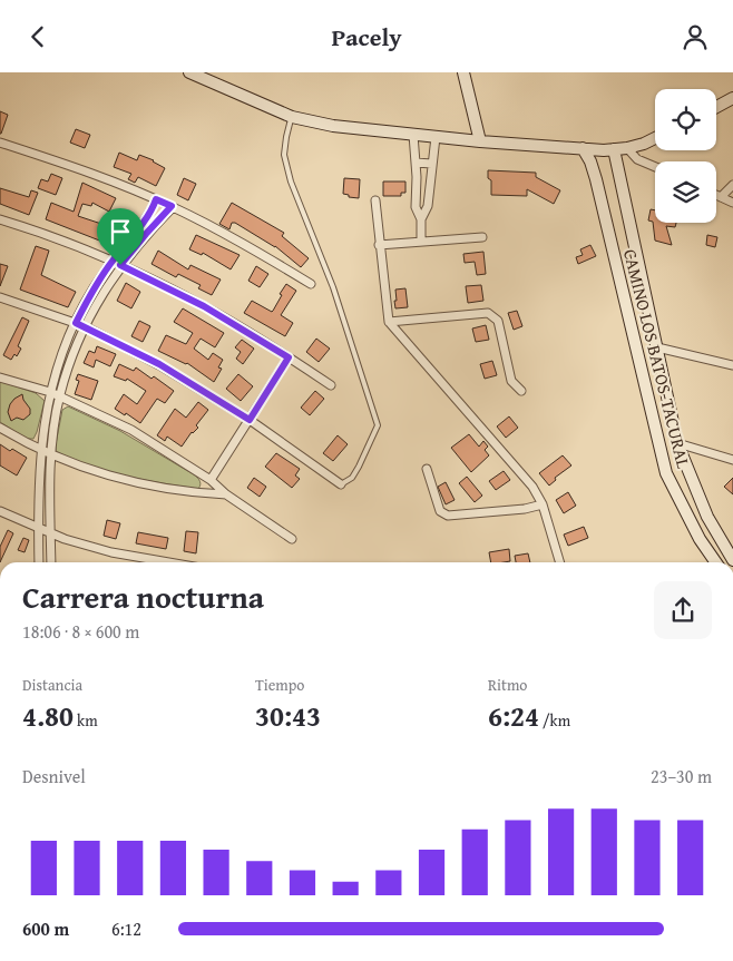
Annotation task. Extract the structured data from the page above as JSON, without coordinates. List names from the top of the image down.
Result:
{
  "streets": {
    "street": ["CAMINO LOS BATOS-TACURAL"]
  },
  "page": {
    "header": "Pacely",
    "heading": ["Carrera nocturna", "18:06 · 8 × 600 m"],
    "stats": [
      ["Distancia", "4.80 km"],
      ["Tiempo", "30:43"],
      ["Ritmo", "6:24 /km"]
    ],
    "chart": ["Desnivel", "23–30 m"],
    "list": [
      {
        "name": "600 m",
        "note": "6:12"
      }
    ]
  }
}
